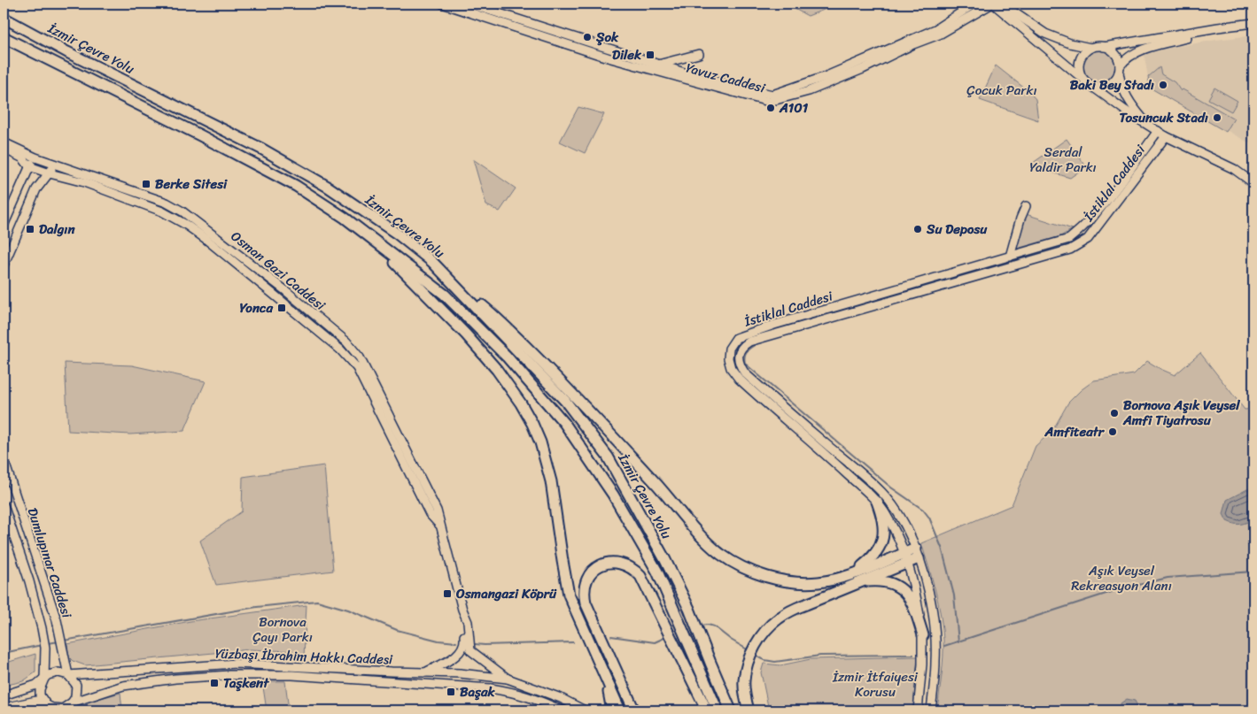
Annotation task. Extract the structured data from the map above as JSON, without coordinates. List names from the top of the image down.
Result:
{
  "streets": {
    "highway": ["İzmir Çevre Yolu"],
    "main road": [
      "Yavuz Caddesi",
      "İstiklal Caddesi",
      "Osman Gazi Caddesi",
      "Dumlupınar Caddesi",
      "Yüzbaşı İbrahim Hakkı Caddesi"
    ]
  },
  "crossings": [
    ["Osman Gazi Caddesi", "Yüzbaşı İbrahim Hakkı Caddesi"],
    ["Dumlupınar Caddesi", "Yüzbaşı İbrahim Hakkı Caddesi"]
  ],
  "parks": [
    "Çocuk Parkı",
    "Serdal Yaldir Parkı",
    "Aşık Veysel Rekreasyon Alanı",
    "Bornova Çayı Parkı",
    "İzmir İtfaiyesi Korusu"
  ],
  "places": {
    "other": [
      "Şok",
      "Baki Bey Stadı",
      "A101",
      "Tosuncuk Stadı",
      "Su Deposu",
      "Bornova Aşık Veysel Amfi Tiyatrosu",
      "Amfiteatr"
    ],
    "transit": [
      "Dilek",
      "Berke Sitesi",
      "Dalgın",
      "Yonca",
      "Osmangazi Köprü",
      "Taşkent",
      "Başak"
    ]
  }
}
